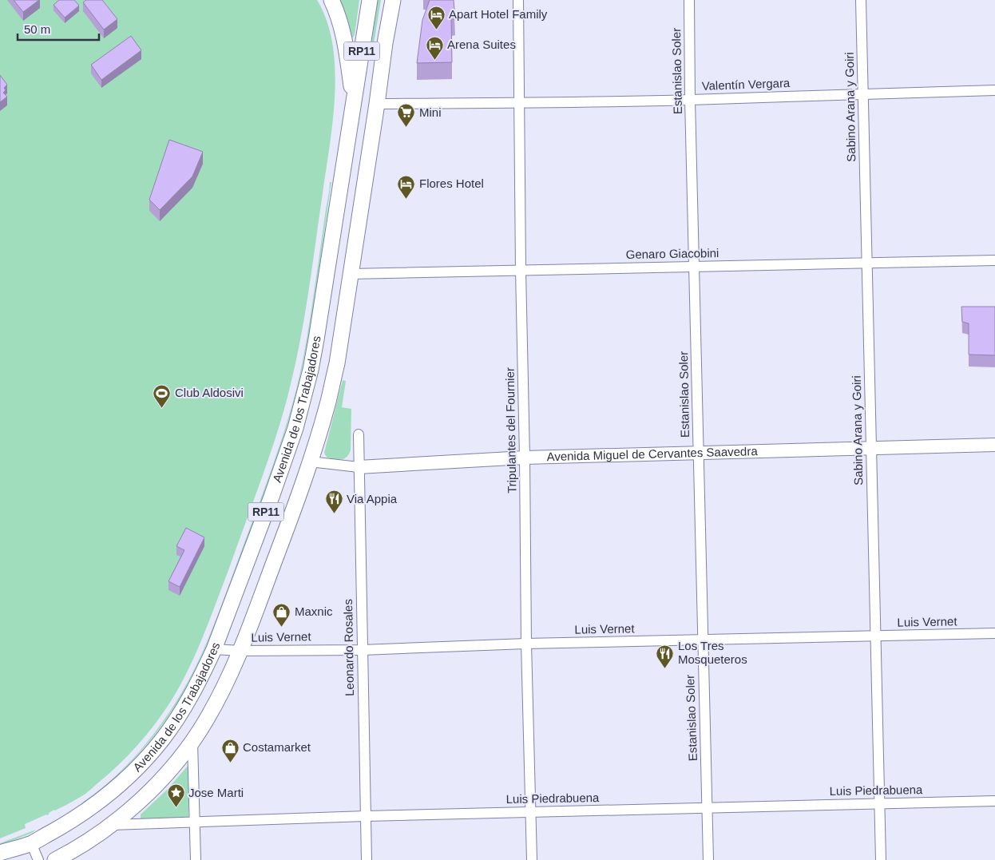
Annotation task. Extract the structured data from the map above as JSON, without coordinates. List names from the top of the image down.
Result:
{
  "streets": {
    "main road": ["RP11", "Avenida de los Trabajadores"],
    "street": [
      "Estanislao Soler",
      "Valentín Vergara",
      "Sabino Arana y Goiri",
      "Genaro Giacobini",
      "Tripulantes del Fournier",
      "Avenida Miguel de Cervantes Saavedra",
      "Luis Vernet",
      "Leonardo Rosales",
      "Luis Piedrabuena"
    ]
  },
  "crossings": [
    ["Estanislao Soler", "Valentín Vergara"],
    ["Estanislao Soler", "Genaro Giacobini"],
    ["Estanislao Soler", "Avenida Miguel de Cervantes Saavedra"],
    ["Estanislao Soler", "Luis Vernet"],
    ["Estanislao Soler", "Luis Piedrabuena"],
    ["Valentín Vergara", "Sabino Arana y Goiri"],
    ["Valentín Vergara", "Avenida de los Trabajadores"],
    ["Valentín Vergara", "Tripulantes del Fournier"],
    ["Sabino Arana y Goiri", "Genaro Giacobini"],
    ["Sabino Arana y Goiri", "Avenida Miguel de Cervantes Saavedra"],
    ["Sabino Arana y Goiri", "Luis Vernet"],
    ["Sabino Arana y Goiri", "Luis Piedrabuena"],
    ["Genaro Giacobini", "Avenida de los Trabajadores"],
    ["Genaro Giacobini", "Tripulantes del Fournier"],
    ["Avenida de los Trabajadores", "Avenida Miguel de Cervantes Saavedra"],
    ["Avenida de los Trabajadores", "Luis Vernet"],
    ["Avenida de los Trabajadores", "Luis Piedrabuena"],
    ["Tripulantes del Fournier", "Avenida Miguel de Cervantes Saavedra"],
    ["Tripulantes del Fournier", "Luis Vernet"],
    ["Tripulantes del Fournier", "Luis Piedrabuena"],
    ["Avenida Miguel de Cervantes Saavedra", "Leonardo Rosales"],
    ["Luis Vernet", "Leonardo Rosales"],
    ["Leonardo Rosales", "Luis Piedrabuena"]
  ],
  "places": {
    "hotel": ["Apart Hotel Family", "Arena Suites", "Flores Hotel"],
    "supermarket": ["Mini"],
    "sports": ["Club Aldosivi"],
    "restaurant": ["Via Appia", "Los Tres Mosqueteros"],
    "shop": ["Maxnic", "Costamarket"],
    "place": ["Jose Marti"]
  },
  "scale_bar": "50 m"
}
